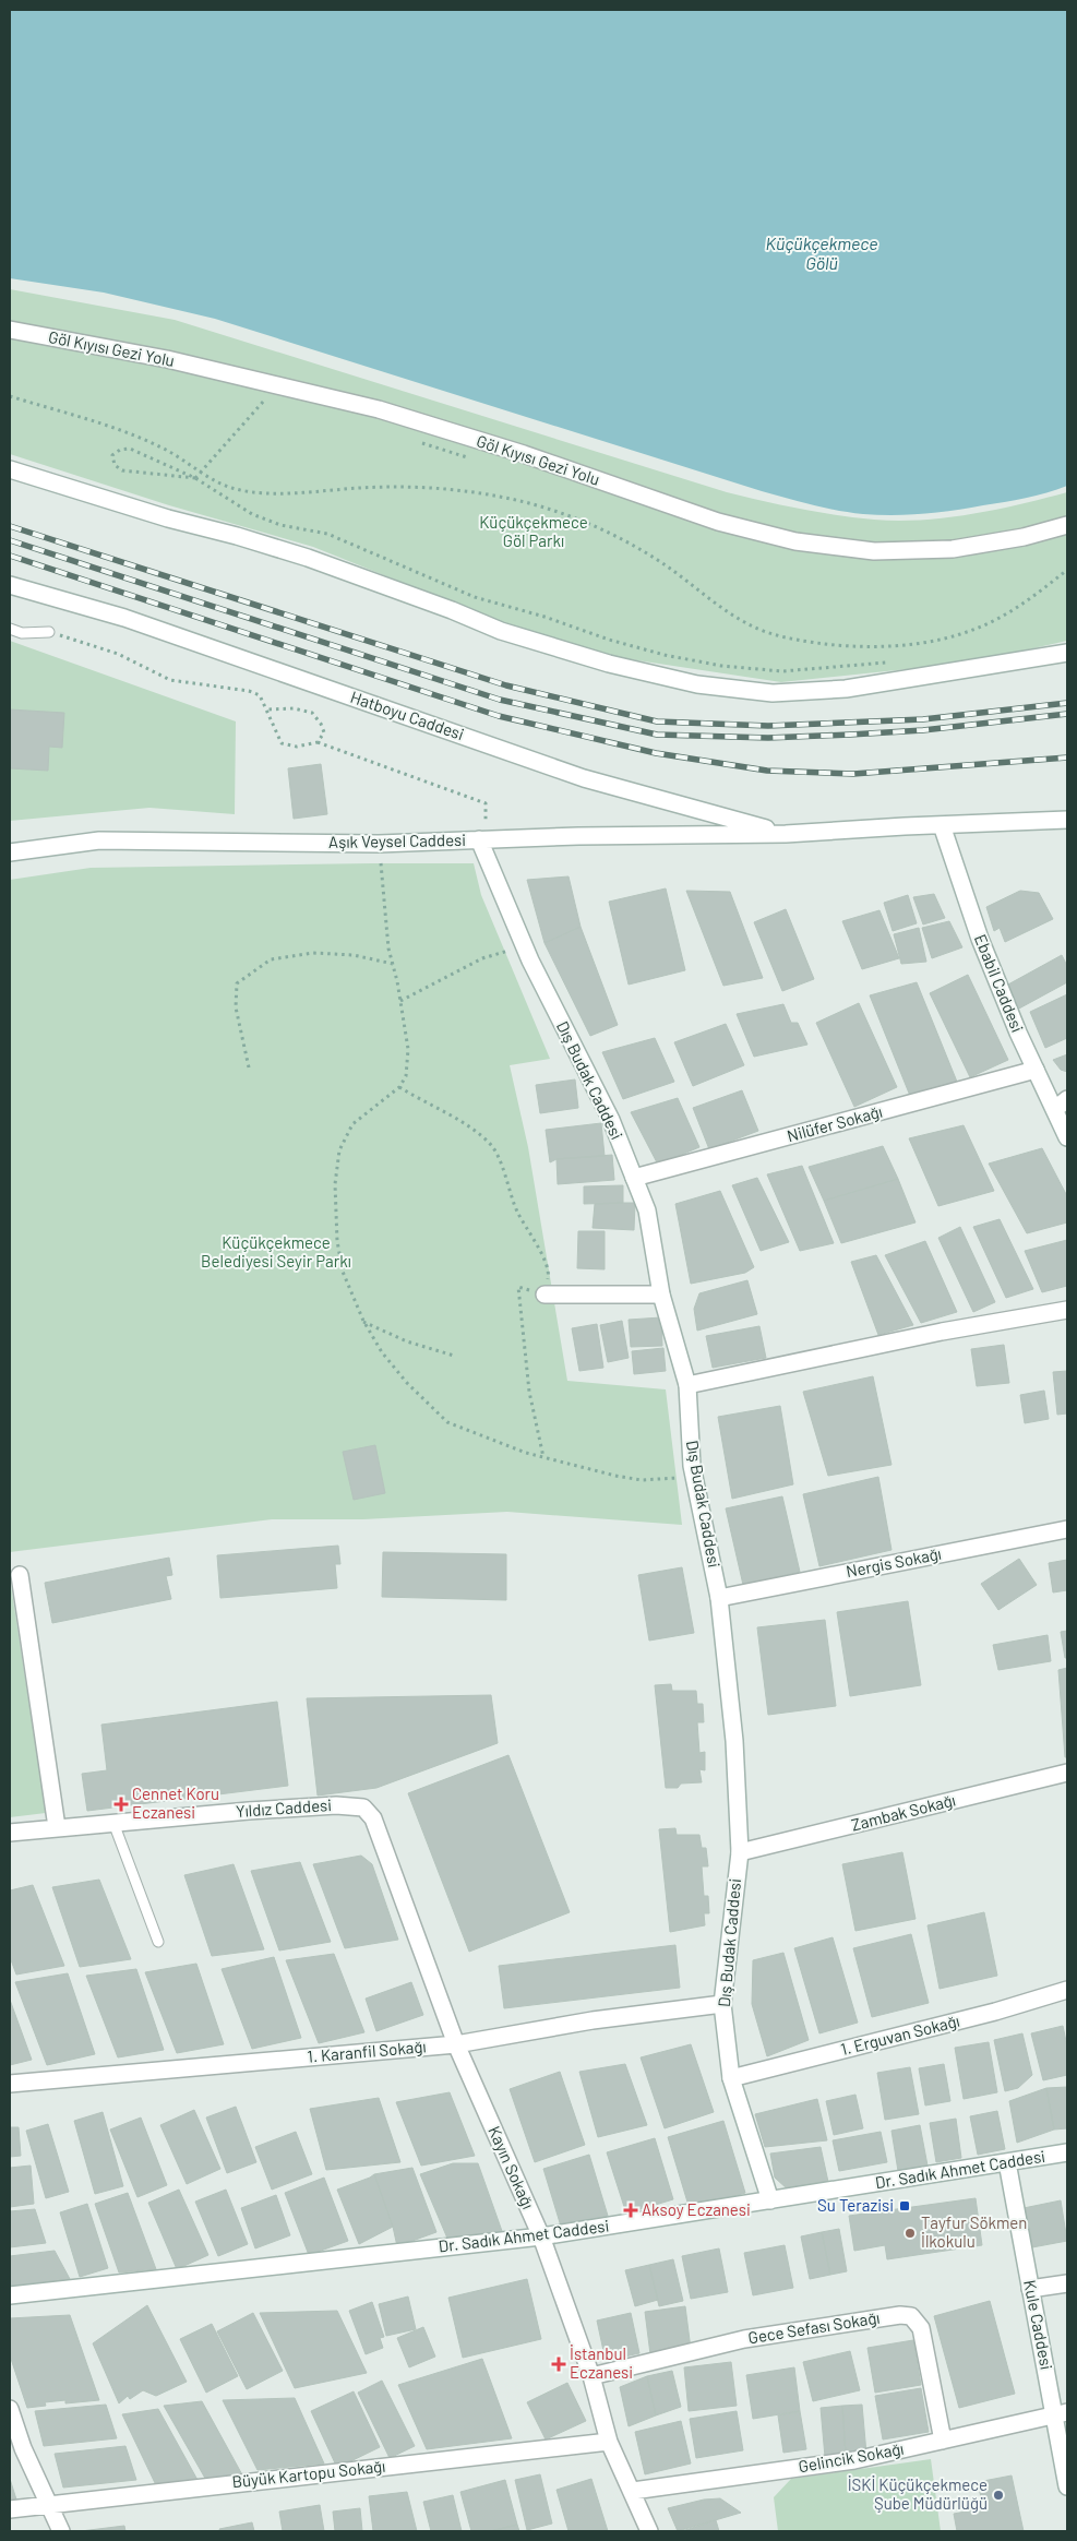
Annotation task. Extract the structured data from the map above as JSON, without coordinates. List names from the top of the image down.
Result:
{
  "streets": {
    "street": [
      "Göl Kıyısı Gezi Yolu",
      "Hatboyu Caddesi",
      "Aşık Veysel Caddesi",
      "Ebabil Caddesi",
      "Dış Budak Caddesi",
      "Nilüfer Sokağı",
      "Nergis Sokağı",
      "Yıldız Caddesi",
      "Zambak Sokağı",
      "1. Erguvan Sokağı",
      "1. Karanfil Sokağı",
      "Kayın Sokağı",
      "Dr. Sadık Ahmet Caddesi",
      "Kule Caddesi",
      "Gece Sefası Sokağı",
      "Gelincik Sokağı",
      "Büyük Kartopu Sokağı"
    ]
  },
  "crossings": [
    ["Hatboyu Caddesi", "Aşık Veysel Caddesi"],
    ["Aşık Veysel Caddesi", "Ebabil Caddesi"],
    ["Aşık Veysel Caddesi", "Dış Budak Caddesi"],
    ["Ebabil Caddesi", "Nilüfer Sokağı"],
    ["Dış Budak Caddesi", "Nilüfer Sokağı"],
    ["Dış Budak Caddesi", "Nergis Sokağı"],
    ["Dış Budak Caddesi", "Zambak Sokağı"],
    ["Dış Budak Caddesi", "1. Erguvan Sokağı"],
    ["Dış Budak Caddesi", "1. Karanfil Sokağı"],
    ["Dış Budak Caddesi", "Dr. Sadık Ahmet Caddesi"],
    ["Yıldız Caddesi", "Kayın Sokağı"],
    ["1. Karanfil Sokağı", "Kayın Sokağı"],
    ["Kayın Sokağı", "Dr. Sadık Ahmet Caddesi"],
    ["Kayın Sokağı", "Gece Sefası Sokağı"],
    ["Kayın Sokağı", "Gelincik Sokağı"],
    ["Kayın Sokağı", "Büyük Kartopu Sokağı"],
    ["Dr. Sadık Ahmet Caddesi", "Kule Caddesi"],
    ["Kule Caddesi", "Gelincik Sokağı"],
    ["Gece Sefası Sokağı", "Gelincik Sokağı"]
  ],
  "water": ["Küçükçekmece Gölü"],
  "parks": ["Küçükçekmece Göl Parkı", "Küçükçekmece Belediyesi Seyir Parkı"],
  "places": {
    "health": ["Cennet Koru Eczanesi", "Aksoy Eczanesi", "İstanbul Eczanesi"],
    "transit": ["Su Terazisi"],
    "other": ["Tayfur Sökmen İlkokulu", "İSKİ Küçükçekmece Şube Müdürlüğü"]
  }
}
